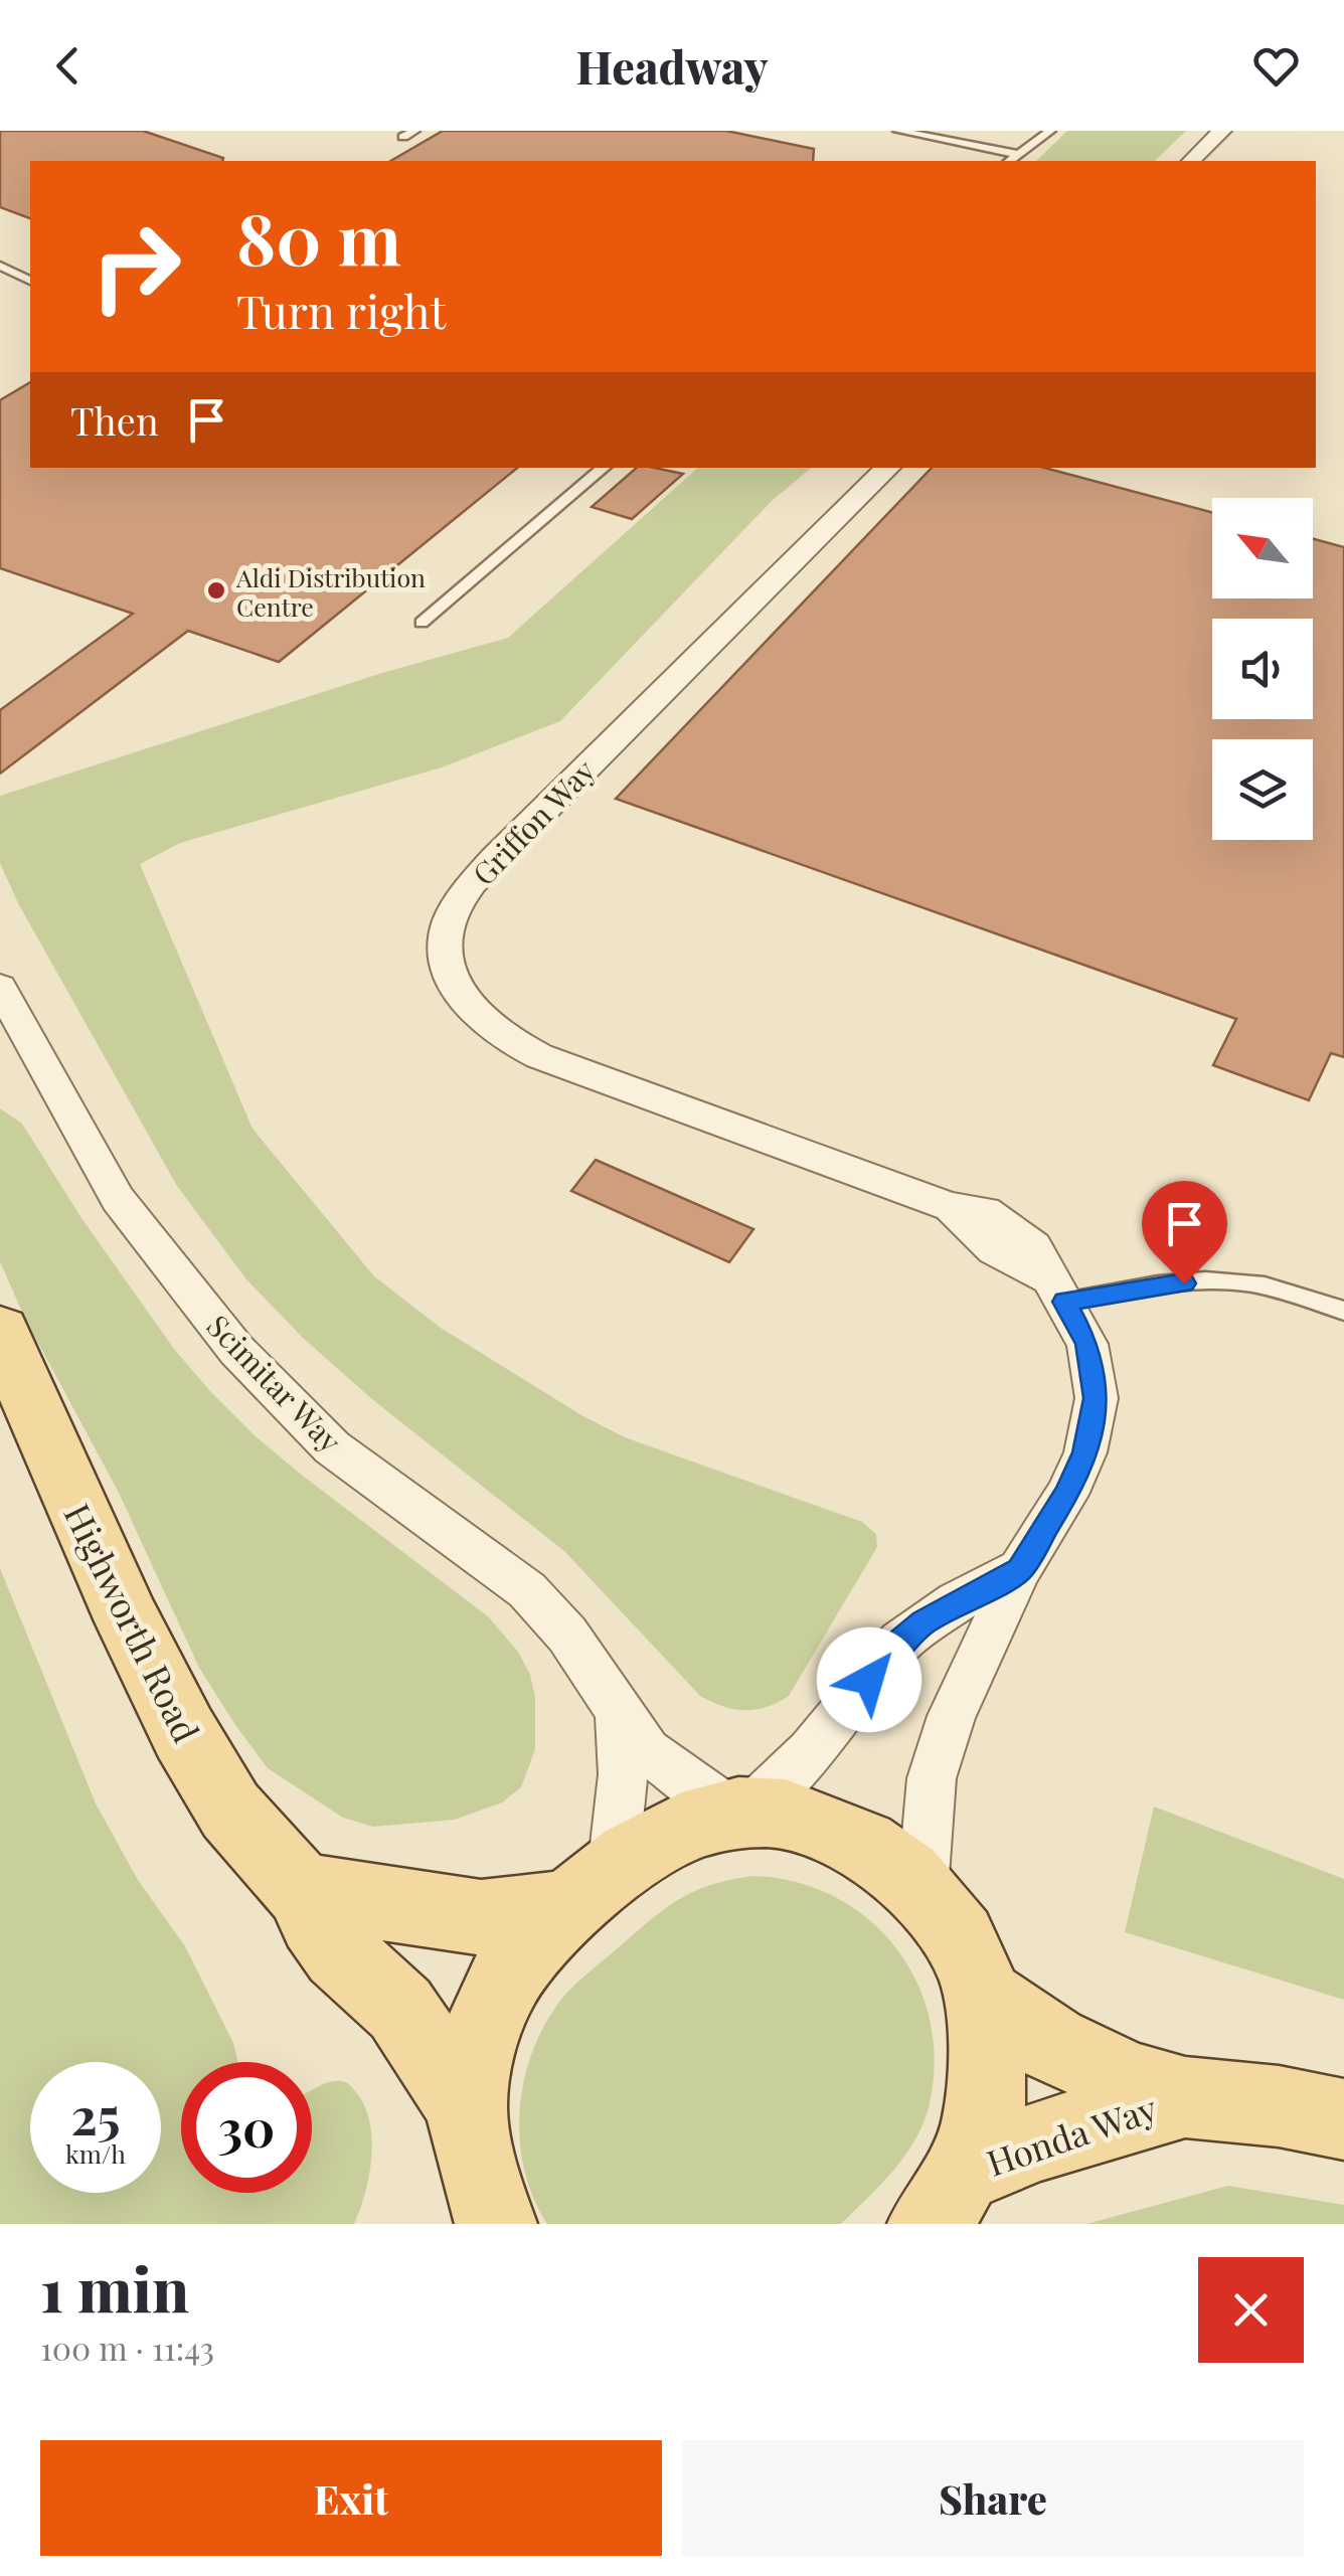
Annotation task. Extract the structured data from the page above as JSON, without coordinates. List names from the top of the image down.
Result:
{
  "streets": {
    "main road": ["Highworth Road", "Honda Way"],
    "street": ["Griffon Way", "Scimitar Way"]
  },
  "places": ["Aldi Distribution Centre"],
  "north": "top left",
  "page": {
    "header": "Headway",
    "turn": ["80 m", "Turn right"],
    "then": "Then",
    "speed": "25 km/h",
    "limit": "30",
    "heading": ["1 min", "100 m · 11:43"],
    "buttons": ["Exit", "Share"]
  }
}
